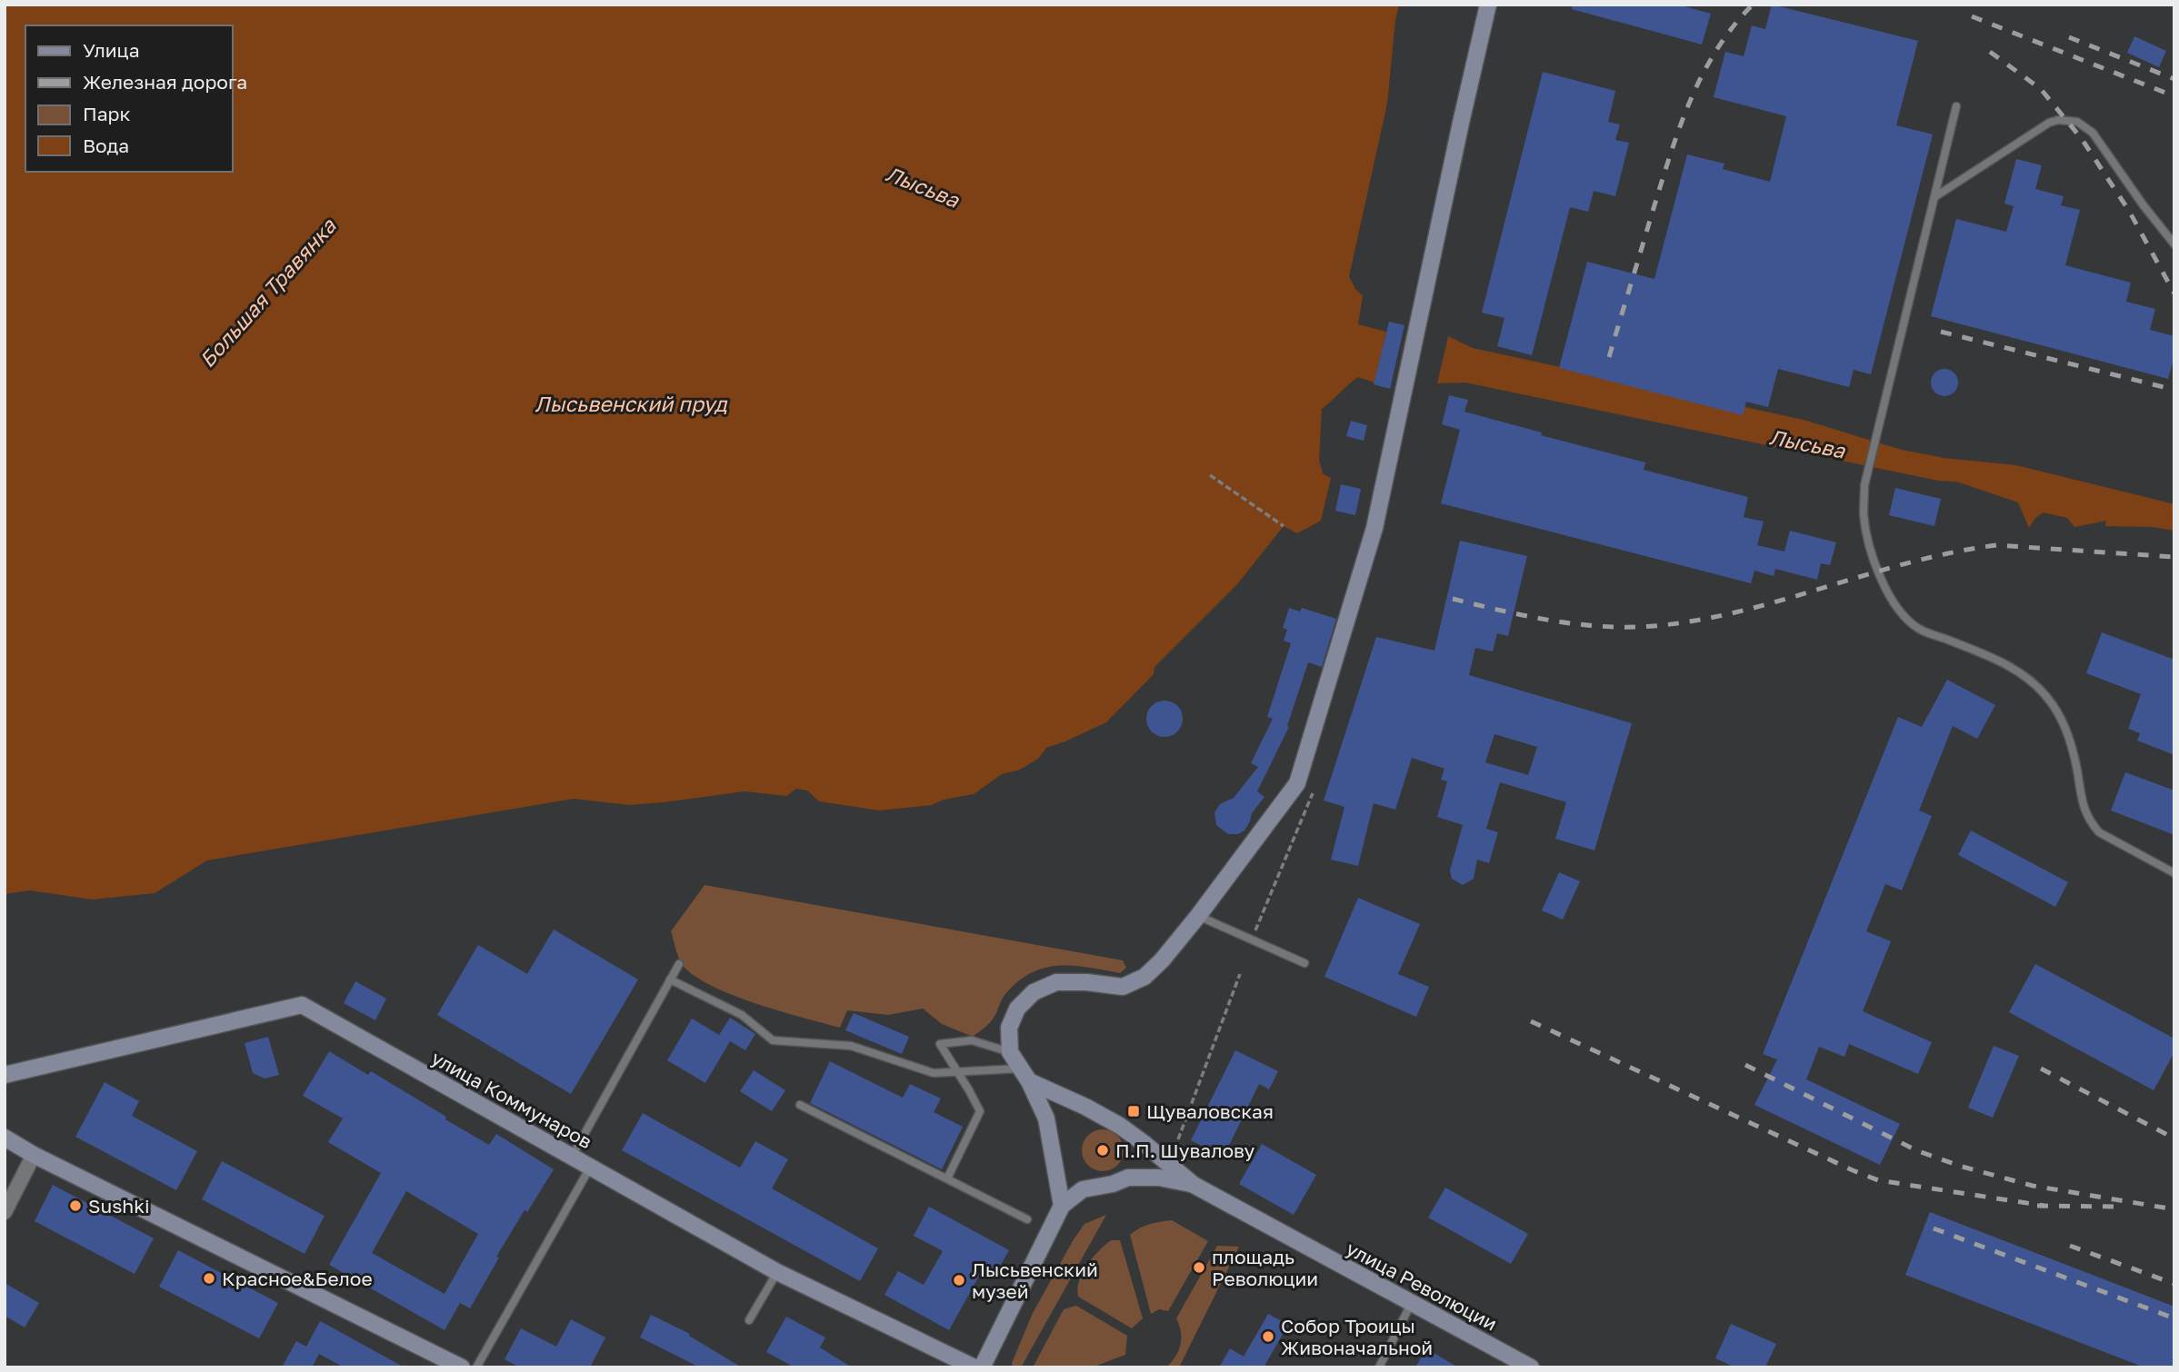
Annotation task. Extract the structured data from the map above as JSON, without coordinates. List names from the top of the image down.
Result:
{
  "streets": {
    "street": ["улица Коммунаров", "улица Революции"]
  },
  "water": ["Лысьва", "Большая Травянка", "Лысьвенский пруд"],
  "places": {
    "transit": ["Щуваловская"],
    "other": [
      "П.П. Шувалову",
      "Sushki",
      "площадь Революции",
      "Красное&Белое",
      "Лысьвенский музей",
      "Собор Троицы Живоначальной"
    ]
  },
  "legend": [
    "Улица",
    "Железная дорога",
    "Парк",
    "Вода"
  ]
}
